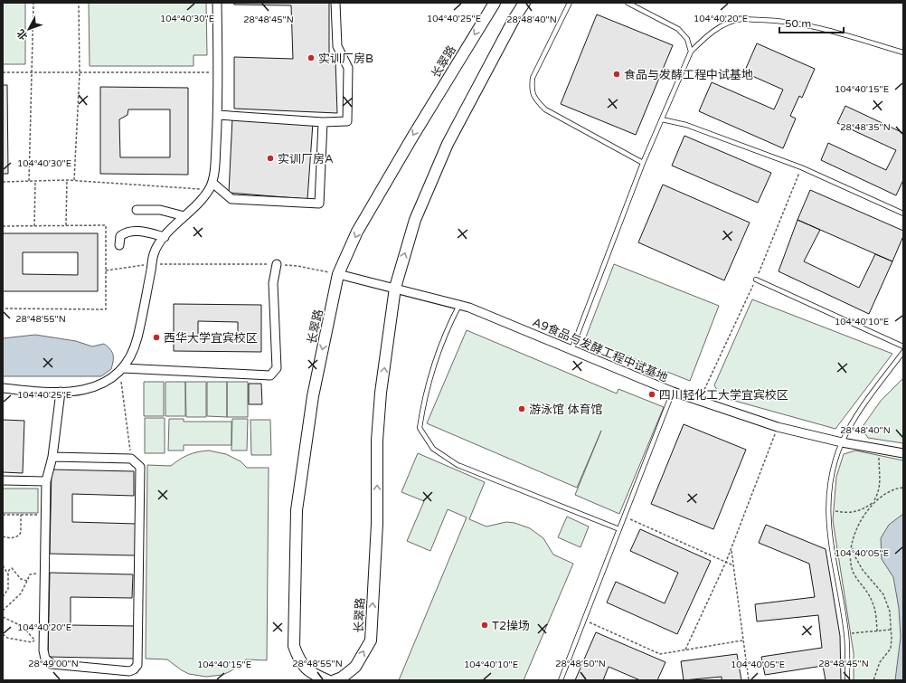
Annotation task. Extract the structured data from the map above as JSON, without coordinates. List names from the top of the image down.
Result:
{
  "streets": {
    "main road": ["长翠路"],
    "street": ["A9食品与发酵工程中试基地"]
  },
  "crossings": [
    ["长翠路", "A9食品与发酵工程中试基地"]
  ],
  "places": [
    "实训厂房B",
    "食品与发酵工程中试基地",
    "实训厂房A",
    "西华大学宜宾校区",
    "四川轻化工大学宜宾校区",
    "游泳馆 体育馆",
    "T2操场"
  ],
  "scale_bar": "50 m",
  "north": "bottom left",
  "coordinates": [
    "104°40'30\"E",
    "104°40'25\"E",
    "104°40'20\"E",
    "28°48'45\"N",
    "28°48'40\"N",
    "104°40'15\"E",
    "28°48'35\"N",
    "28°48'55\"N",
    "104°40'10\"E",
    "104°40'05\"E",
    "28°49'00\"N",
    "28°48'50\"N"
  ]
}
